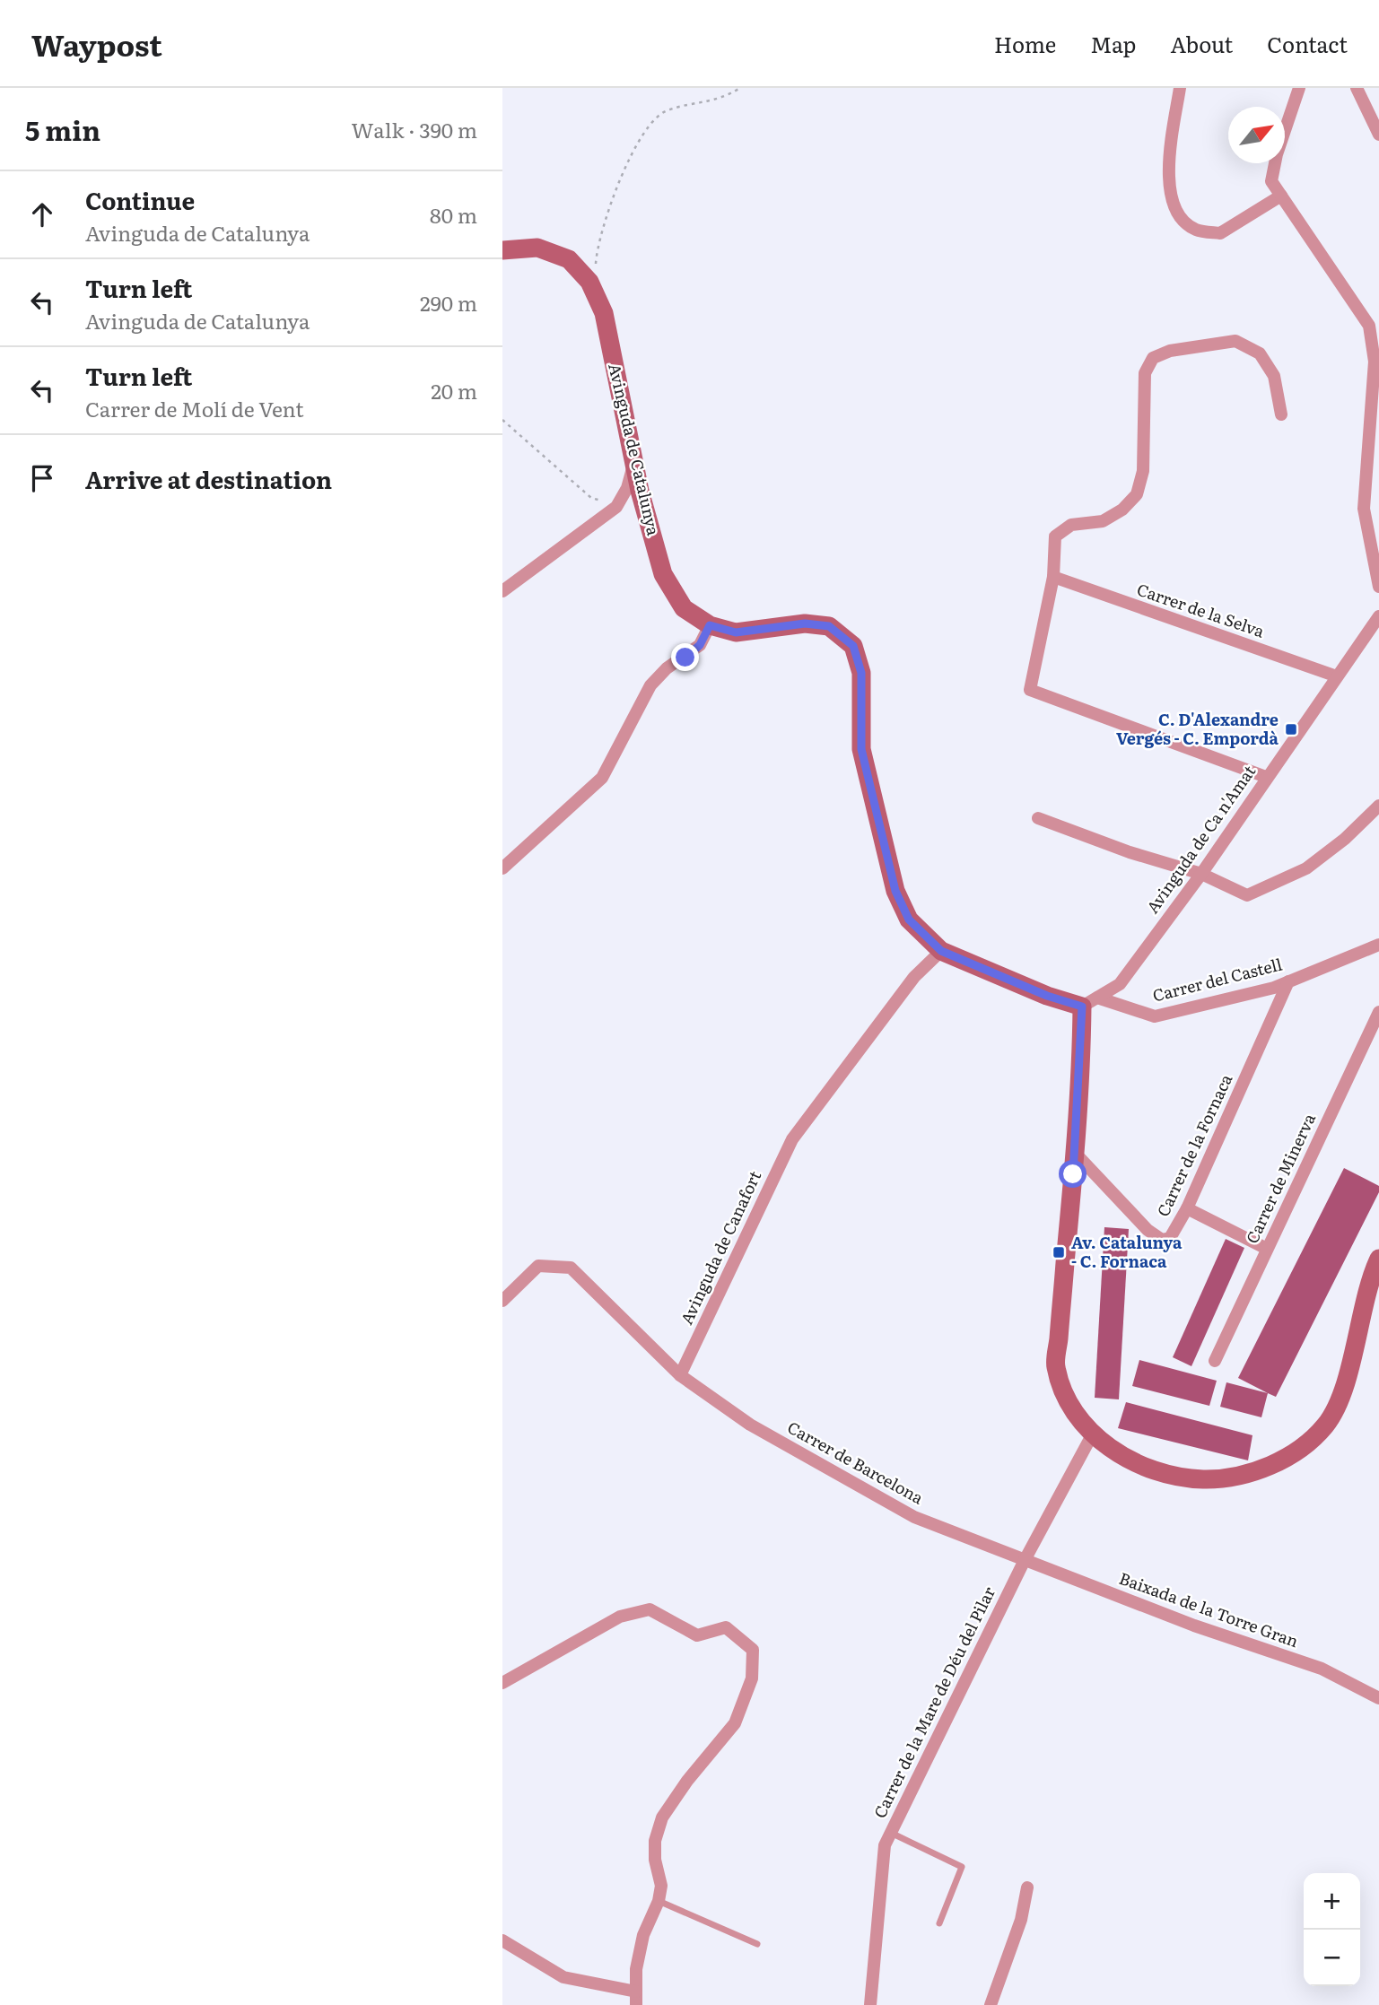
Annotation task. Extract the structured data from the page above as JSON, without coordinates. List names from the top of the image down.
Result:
{
  "streets": {
    "street": [
      "Avinguda de Catalunya",
      "Carrer de la Selva",
      "Avinguda de Ca n'Amat",
      "Carrer del Castell",
      "Carrer de la Fornaca",
      "Carrer de Minerva",
      "Avinguda de Canafort",
      "Carrer de Barcelona",
      "Baixada de la Torre Gran",
      "Carrer de la Mare de Déu del Pilar"
    ]
  },
  "crossings": [
    ["Avinguda de Catalunya", "Avinguda de Ca n'Amat"],
    ["Avinguda de Catalunya", "Carrer del Castell"],
    ["Avinguda de Catalunya", "Avinguda de Canafort"],
    ["Carrer de la Selva", "Avinguda de Ca n'Amat"],
    ["Avinguda de Ca n'Amat", "Carrer del Castell"],
    ["Carrer del Castell", "Carrer de la Fornaca"],
    ["Avinguda de Canafort", "Carrer de Barcelona"],
    ["Carrer de Barcelona", "Baixada de la Torre Gran"],
    ["Carrer de Barcelona", "Carrer de la Mare de Déu del Pilar"],
    ["Baixada de la Torre Gran", "Carrer de la Mare de Déu del Pilar"]
  ],
  "places": {
    "transit": ["C. D'Alexandre Vergés - C. Empordà", "Av. Catalunya - C. Fornaca"]
  },
  "north": "top right",
  "page": {
    "header": "Waypost",
    "nav": [
      "Home",
      "Map",
      "About",
      "Contact"
    ],
    "heading": ["5 min", "Walk · 390 m"],
    "list": [
      ["Continue", "Avinguda de Catalunya", "80 m"],
      ["Turn left", "Avinguda de Catalunya", "290 m"],
      ["Turn left", "Carrer de Molí de Vent", "20 m"],
      "Arrive at destination"
    ],
    "map_buttons": ["+", "−"]
  }
}
